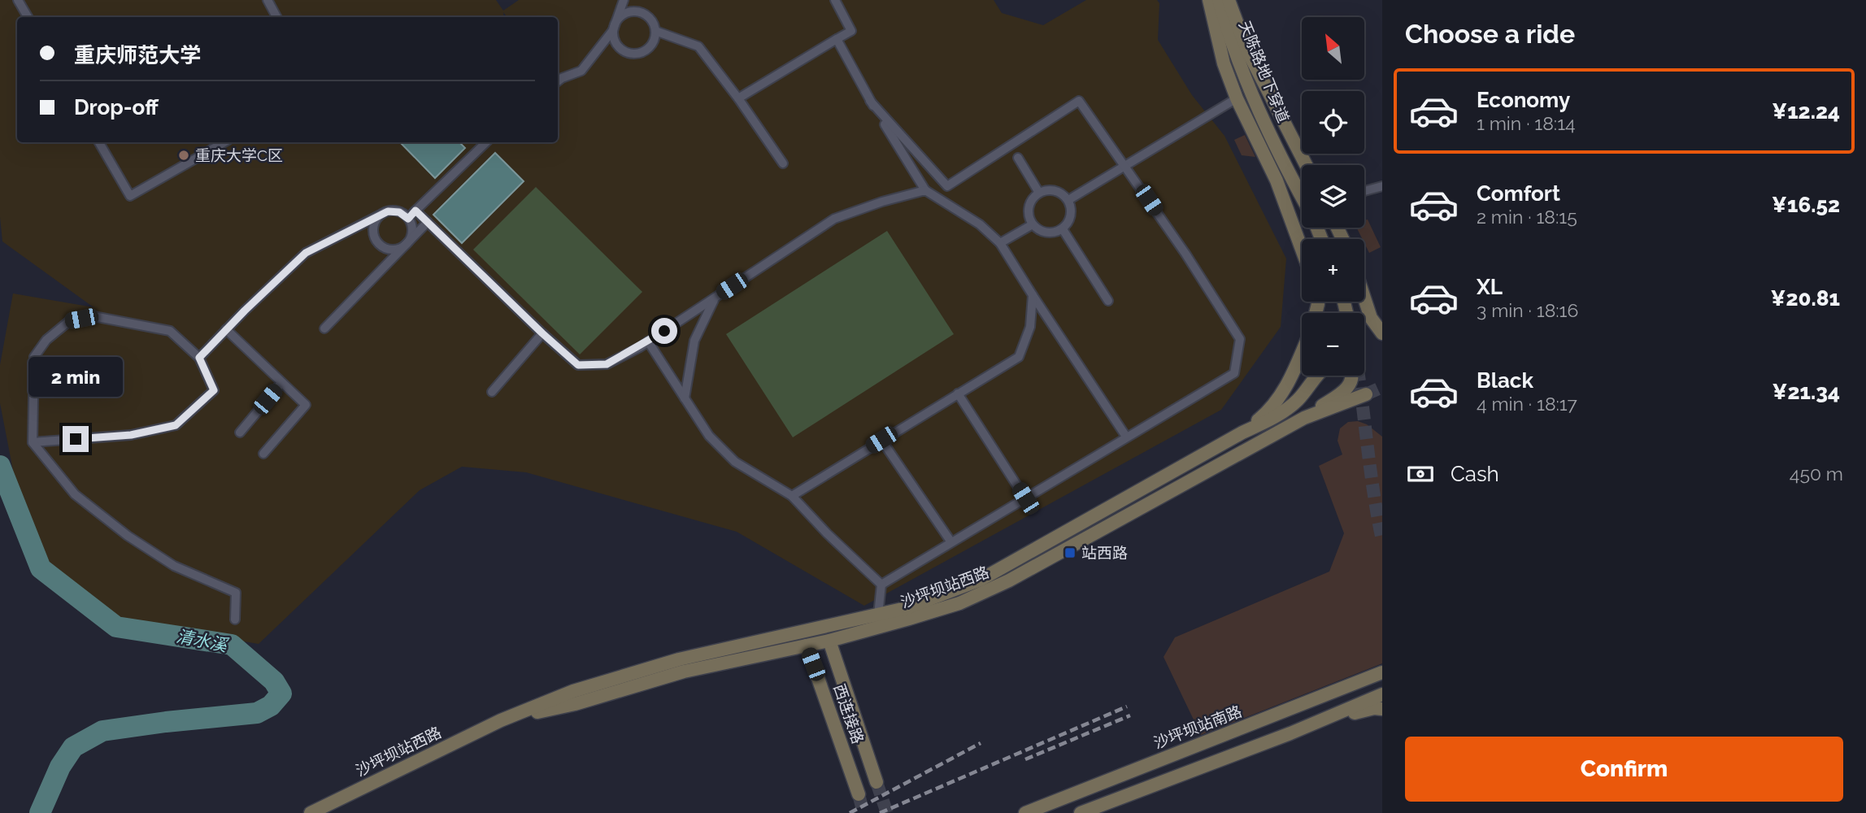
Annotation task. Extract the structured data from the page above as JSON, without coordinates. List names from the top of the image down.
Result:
{
  "streets": {
    "main road": [
      "天陈路地下穿道",
      "沙坪坝站西路",
      "西连接路",
      "沙坪坝站南路"
    ]
  },
  "crossings": [
    ["沙坪坝站西路", "西连接路"]
  ],
  "water": ["清水溪"],
  "places": {
    "other": ["重庆大学C区"],
    "transit": ["站西路"]
  },
  "north": "top left",
  "page": {
    "heading": "Choose a ride",
    "map_buttons": ["+", "−"],
    "banner": ["重庆师范大学", "Drop-off"],
    "list": [
      {
        "name": "Economy",
        "note": "1 min · 18:14",
        "value": "¥12.24"
      },
      {
        "name": "Comfort",
        "note": "2 min · 18:15",
        "value": "¥16.52"
      },
      {
        "name": "XL",
        "note": "3 min · 18:16",
        "value": "¥20.81"
      },
      {
        "name": "Black",
        "note": "4 min · 18:17",
        "value": "¥21.34"
      }
    ],
    "bubble": "2 min",
    "pay": ["Cash", "450 m"],
    "buttons": "Confirm"
  }
}
